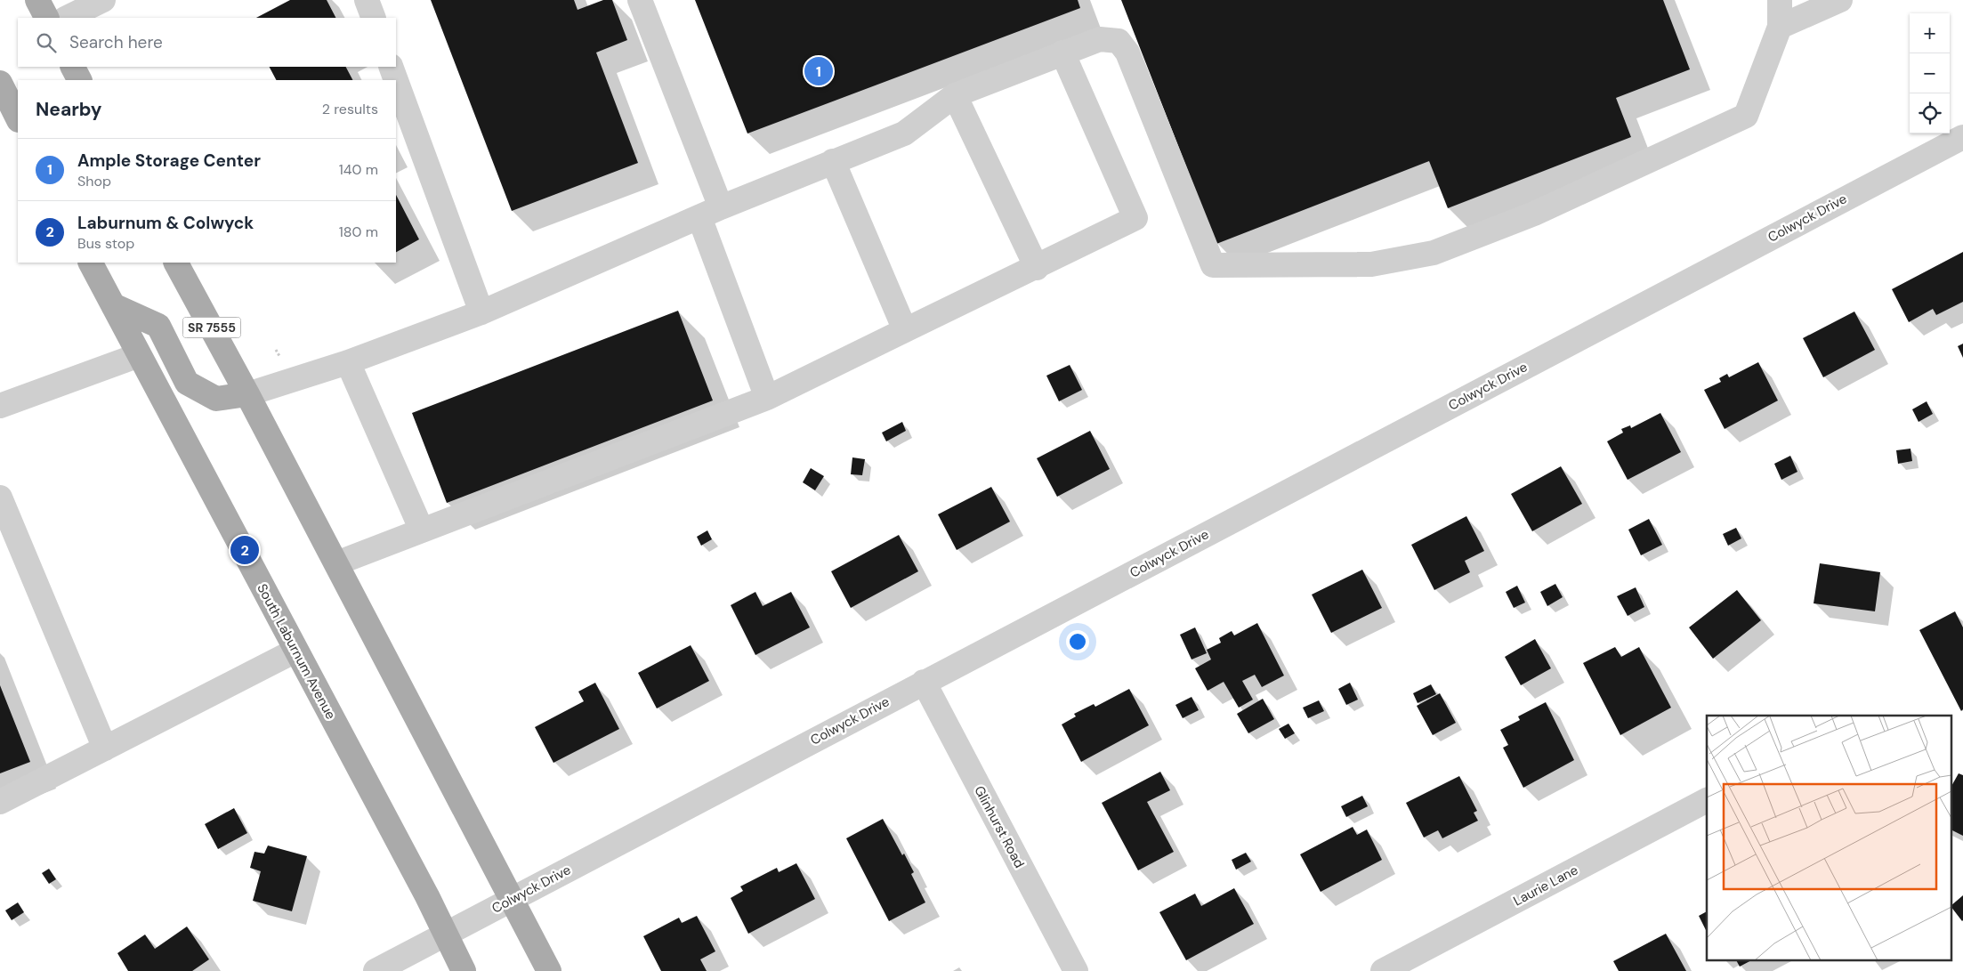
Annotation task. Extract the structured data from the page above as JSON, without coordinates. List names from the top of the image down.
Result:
{
  "streets": {
    "main road": ["SR 7555", "South Laburnum Avenue"],
    "street": ["Colwyck Drive", "Glinhurst Road", "Laurie Lane"]
  },
  "crossings": [
    ["Colwyck Drive", "South Laburnum Avenue"],
    ["Colwyck Drive", "Glinhurst Road"]
  ],
  "page": {
    "map_buttons": ["+", "−"],
    "search": "Search here",
    "pins": ["1", "2"],
    "heading": ["Nearby", "2 results"],
    "list": [
      {
        "mark": "1",
        "name": "Ample Storage Center",
        "note": "Shop",
        "value": "140 m"
      },
      {
        "mark": "2",
        "name": "Laburnum & Colwyck",
        "note": "Bus stop",
        "value": "180 m"
      }
    ]
  }
}
